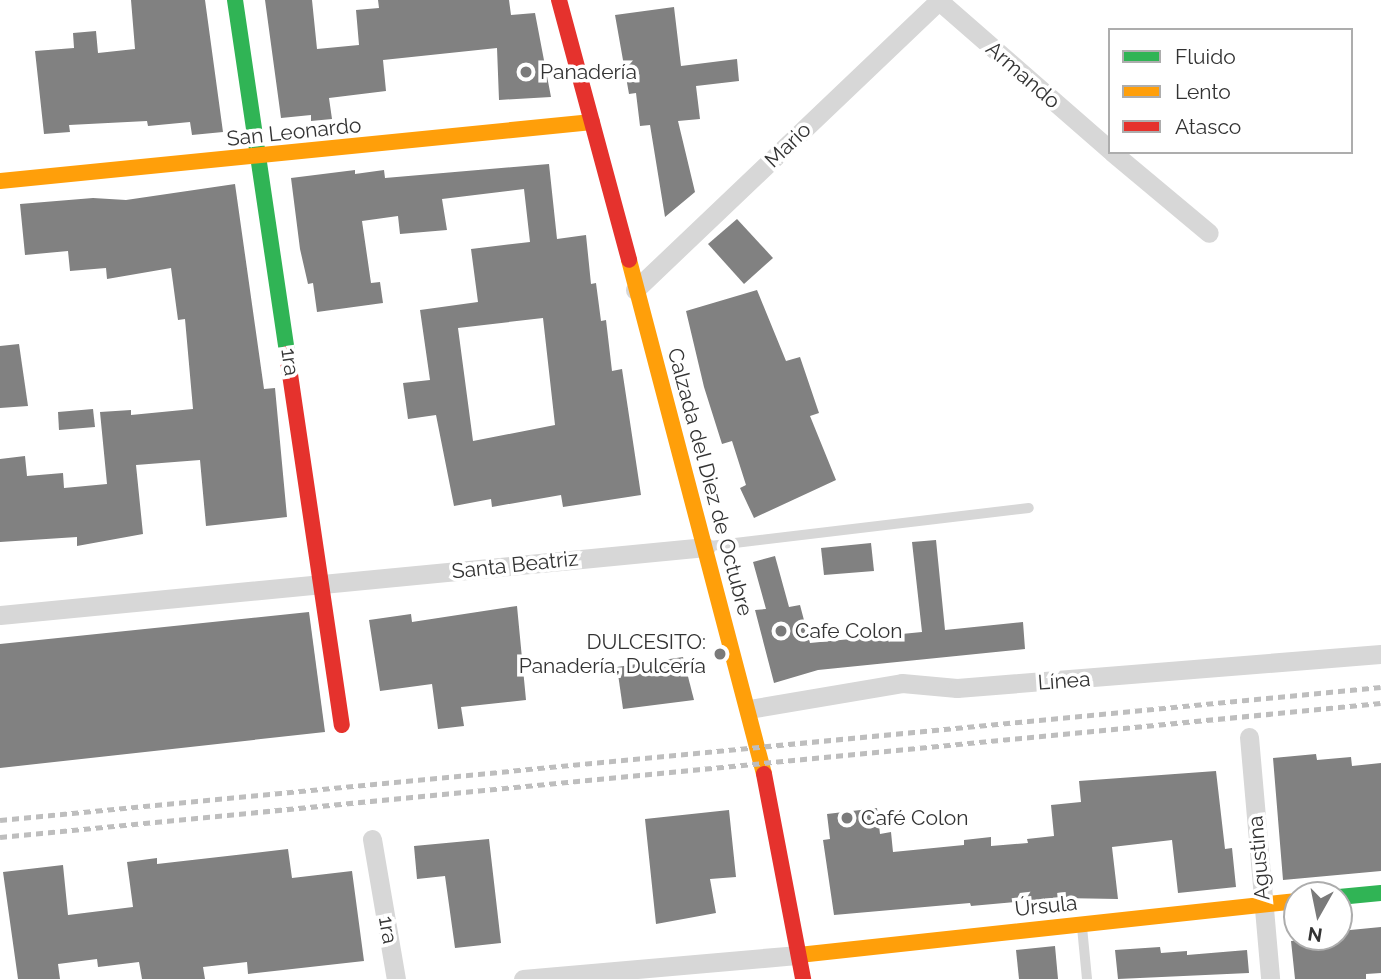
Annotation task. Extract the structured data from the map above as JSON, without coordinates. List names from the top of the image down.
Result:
{
  "streets": {
    "street": [
      "Armando",
      "San Leonardo",
      "Mario",
      "1ra",
      "Calzada del Diez de Octubre",
      "Santa Beatriz",
      "Línea",
      "Agustina",
      "Úrsula"
    ]
  },
  "crossings": [
    ["Armando", "Mario"],
    ["San Leonardo", "1ra"],
    ["San Leonardo", "Calzada del Diez de Octubre"],
    ["Mario", "Calzada del Diez de Octubre"],
    ["1ra", "Santa Beatriz"],
    ["Calzada del Diez de Octubre", "Santa Beatriz"],
    ["Calzada del Diez de Octubre", "Línea"],
    ["Calzada del Diez de Octubre", "Úrsula"],
    ["Agustina", "Úrsula"]
  ],
  "places": [
    "Panadería",
    "Cafe Colon",
    "DULCESITO: Panadería, Dulcería",
    "Café Colon"
  ],
  "legend": ["Fluido", "Lento", "Atasco"],
  "north": "bottom"
}
